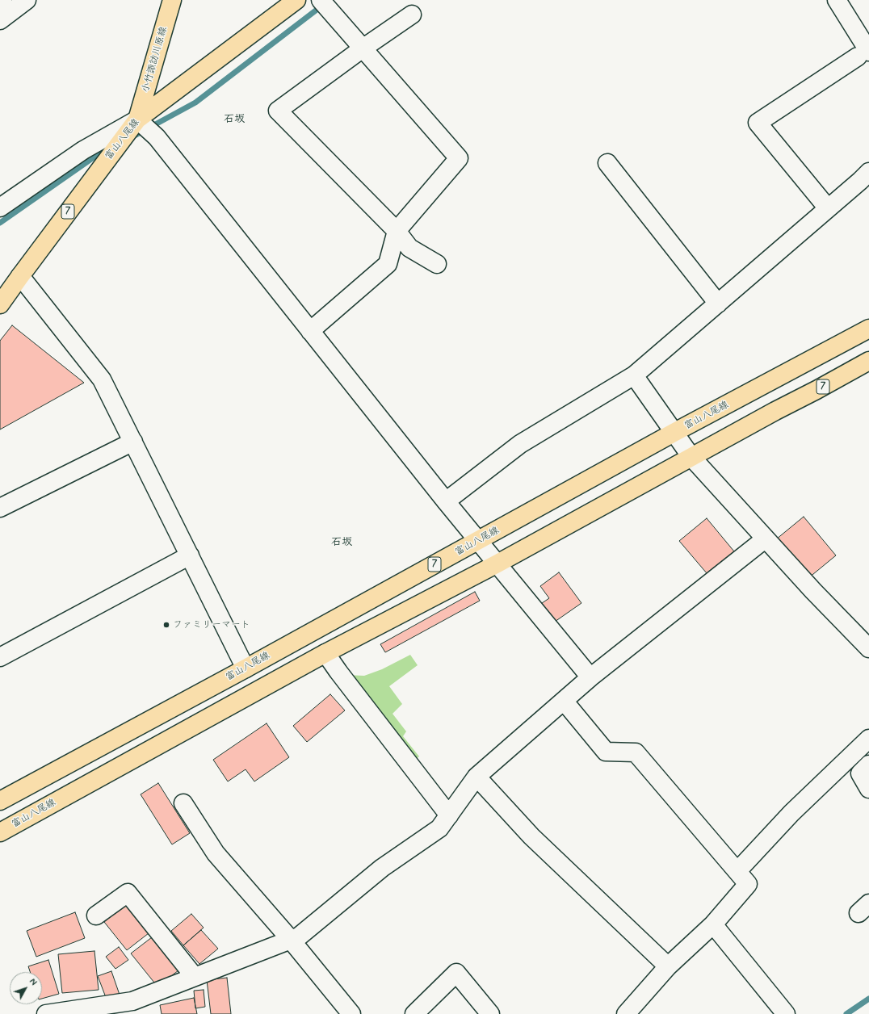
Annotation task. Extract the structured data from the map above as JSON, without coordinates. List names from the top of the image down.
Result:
{
  "streets": {
    "main road": ["小竹諏訪川原線", "富山八尾線", "7"]
  },
  "crossings": [
    ["小竹諏訪川原線", "富山八尾線"]
  ],
  "districts": ["石坂", "石坂"],
  "places": ["ファミリーマート"],
  "north": "top right"
}
